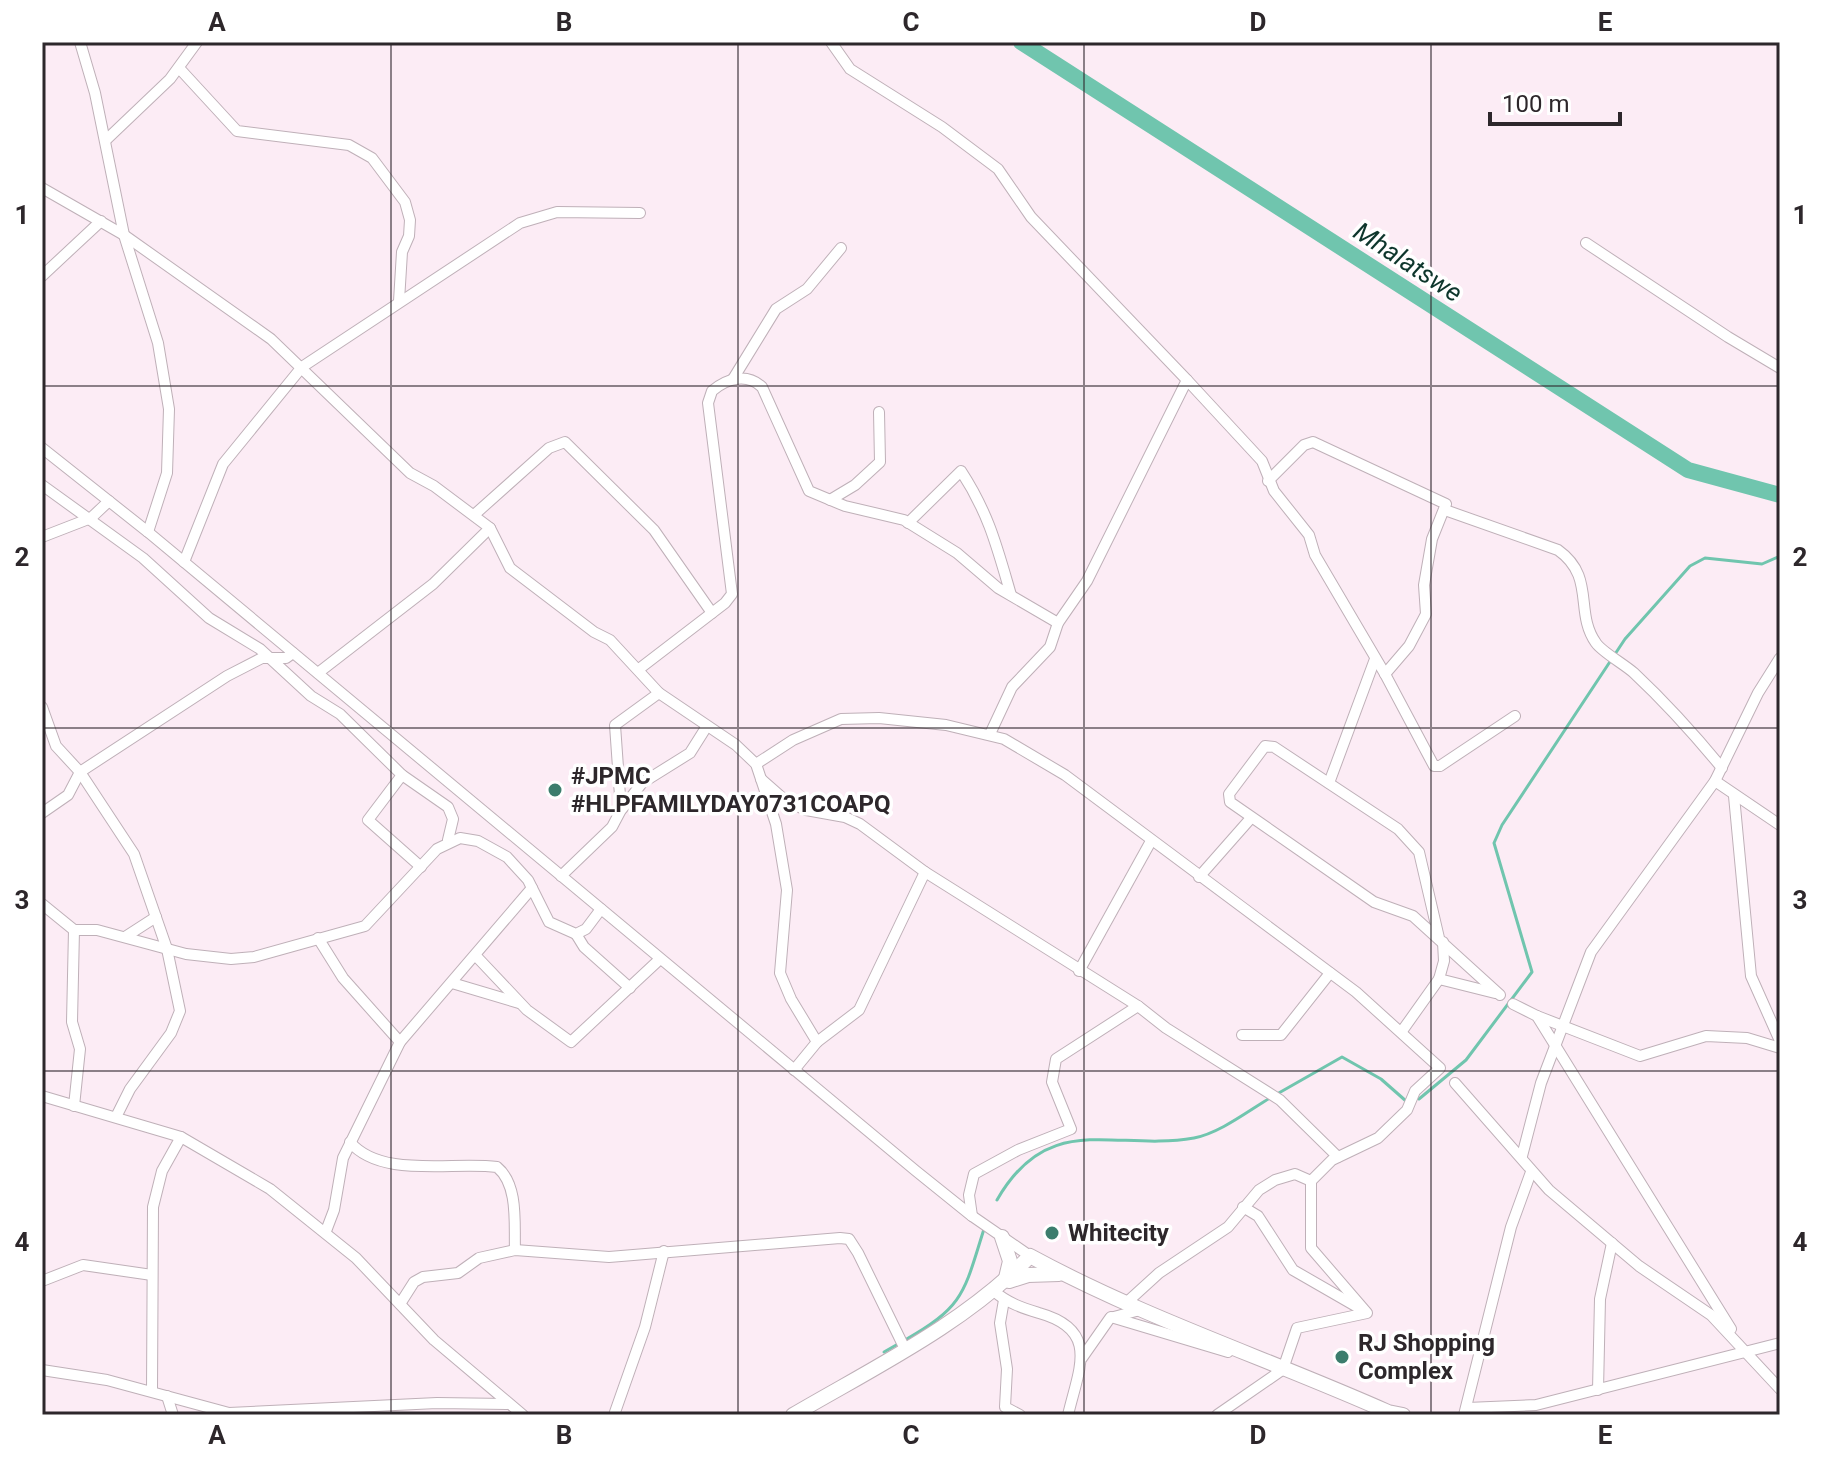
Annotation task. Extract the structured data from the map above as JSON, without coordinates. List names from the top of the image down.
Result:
{
  "water": ["Mhalatswe"],
  "places": ["#JPMC #HLPFAMILYDAY0731COAPQ", "Whitecity", "RJ Shopping Complex"],
  "scale_bar": "100 m",
  "grid": {
    "columns": [
      "A",
      "B",
      "C",
      "D",
      "E"
    ],
    "rows": [
      "1",
      "2",
      "3",
      "4"
    ]
  }
}
